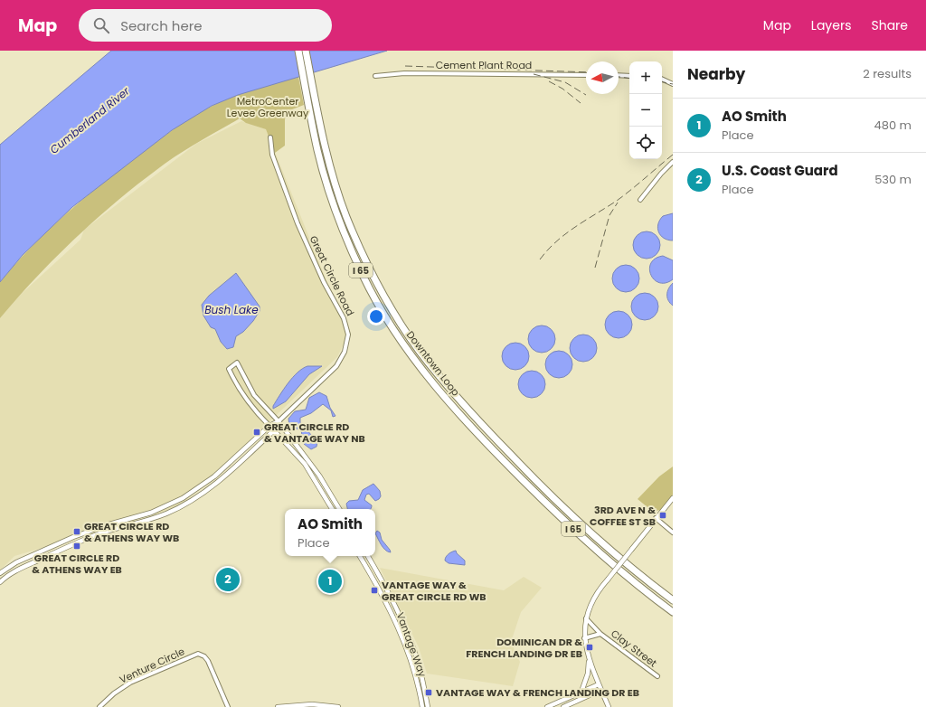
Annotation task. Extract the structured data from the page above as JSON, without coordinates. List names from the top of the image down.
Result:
{
  "streets": {
    "highway": ["I 65", "Downtown Loop"],
    "street": [
      "Cement Plant Road",
      "Great Circle Road",
      "Vantage Way",
      "Clay Street",
      "Venture Circle"
    ]
  },
  "water": ["Cumberland River", "Bush Lake"],
  "parks": ["MetroCenter Levee Greenway"],
  "places": {
    "transit": [
      "GREAT CIRCLE RD & VANTAGE WAY NB",
      "3RD AVE N & COFFEE ST SB",
      "GREAT CIRCLE RD & ATHENS WAY WB",
      "GREAT CIRCLE RD & ATHENS WAY EB",
      "VANTAGE WAY & GREAT CIRCLE RD WB",
      "DOMINICAN DR & FRENCH LANDING DR EB",
      "VANTAGE WAY & FRENCH LANDING DR EB"
    ]
  },
  "north": "left",
  "page": {
    "header": "Map",
    "search": "Search here",
    "nav": ["Map", "Layers", "Share"],
    "heading": ["Nearby", "2 results"],
    "map_buttons": ["+", "−"],
    "list": [
      {
        "mark": "1",
        "name": "AO Smith",
        "note": "Place",
        "value": "480 m"
      },
      {
        "mark": "2",
        "name": "U.S. Coast Guard",
        "note": "Place",
        "value": "530 m"
      }
    ],
    "popup": ["AO Smith", "Place"],
    "pins": ["2", "1"]
  }
}
